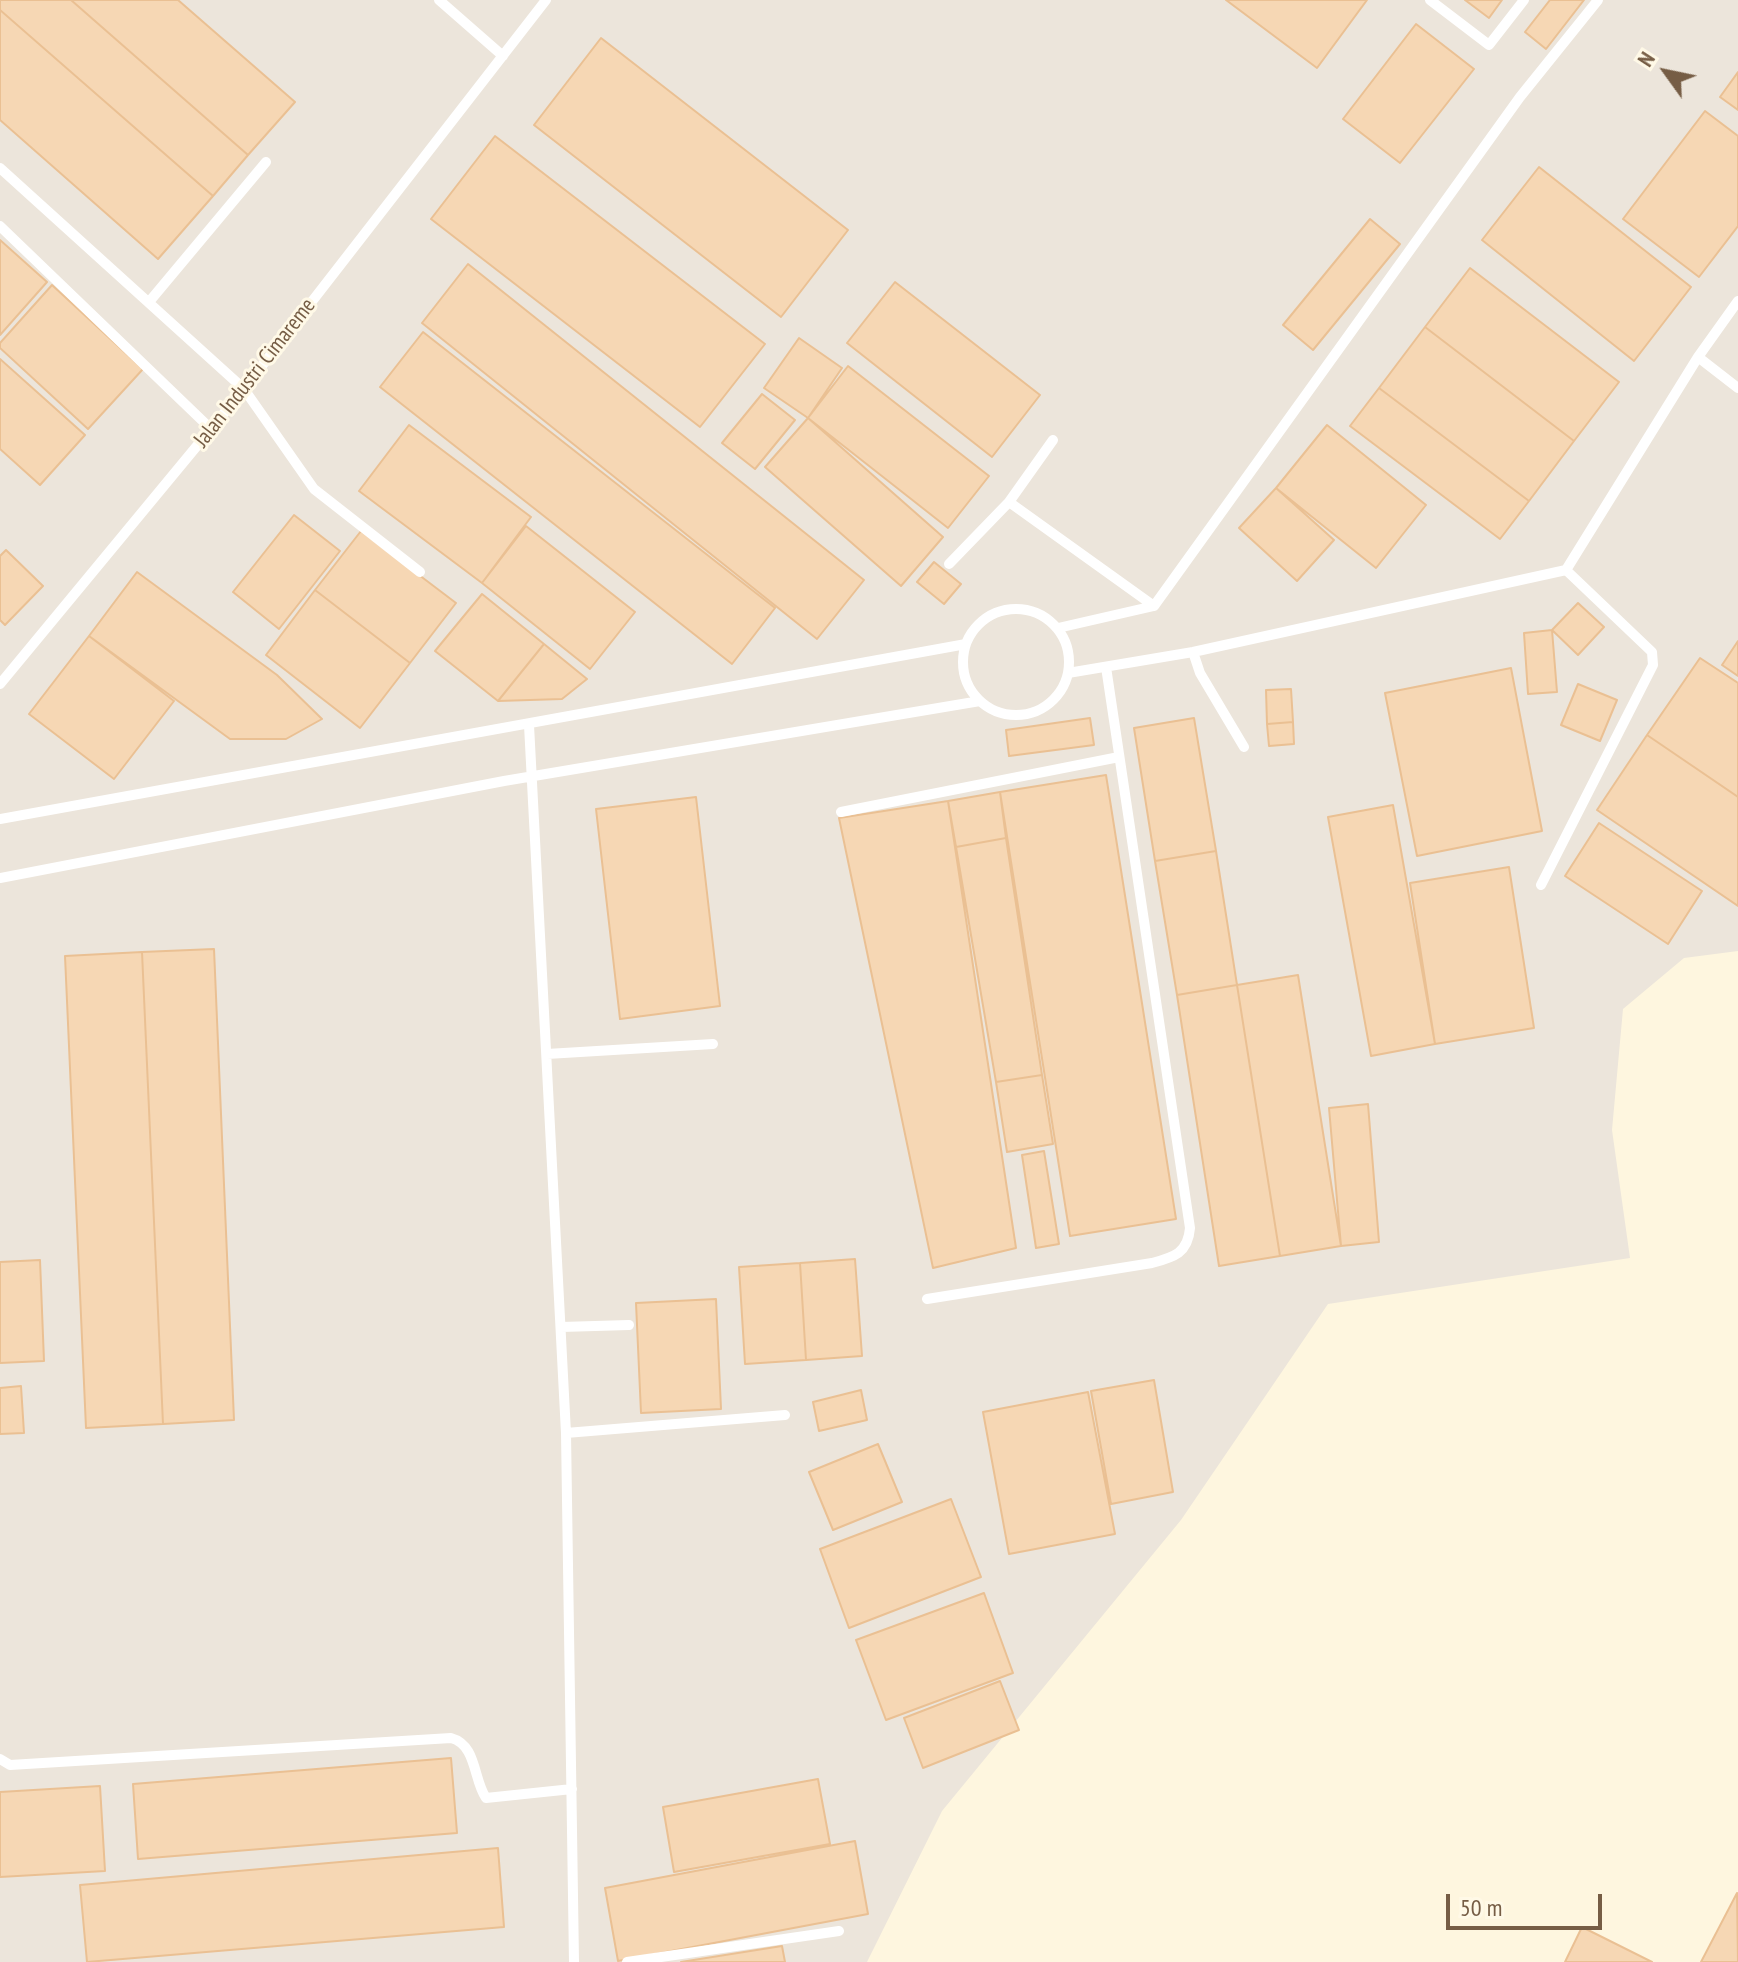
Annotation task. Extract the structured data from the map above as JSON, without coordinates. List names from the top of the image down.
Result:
{
  "streets": {
    "lane": ["Jalan Industri Cimareme"]
  },
  "scale_bar": "50 m",
  "north": "top left"
}
